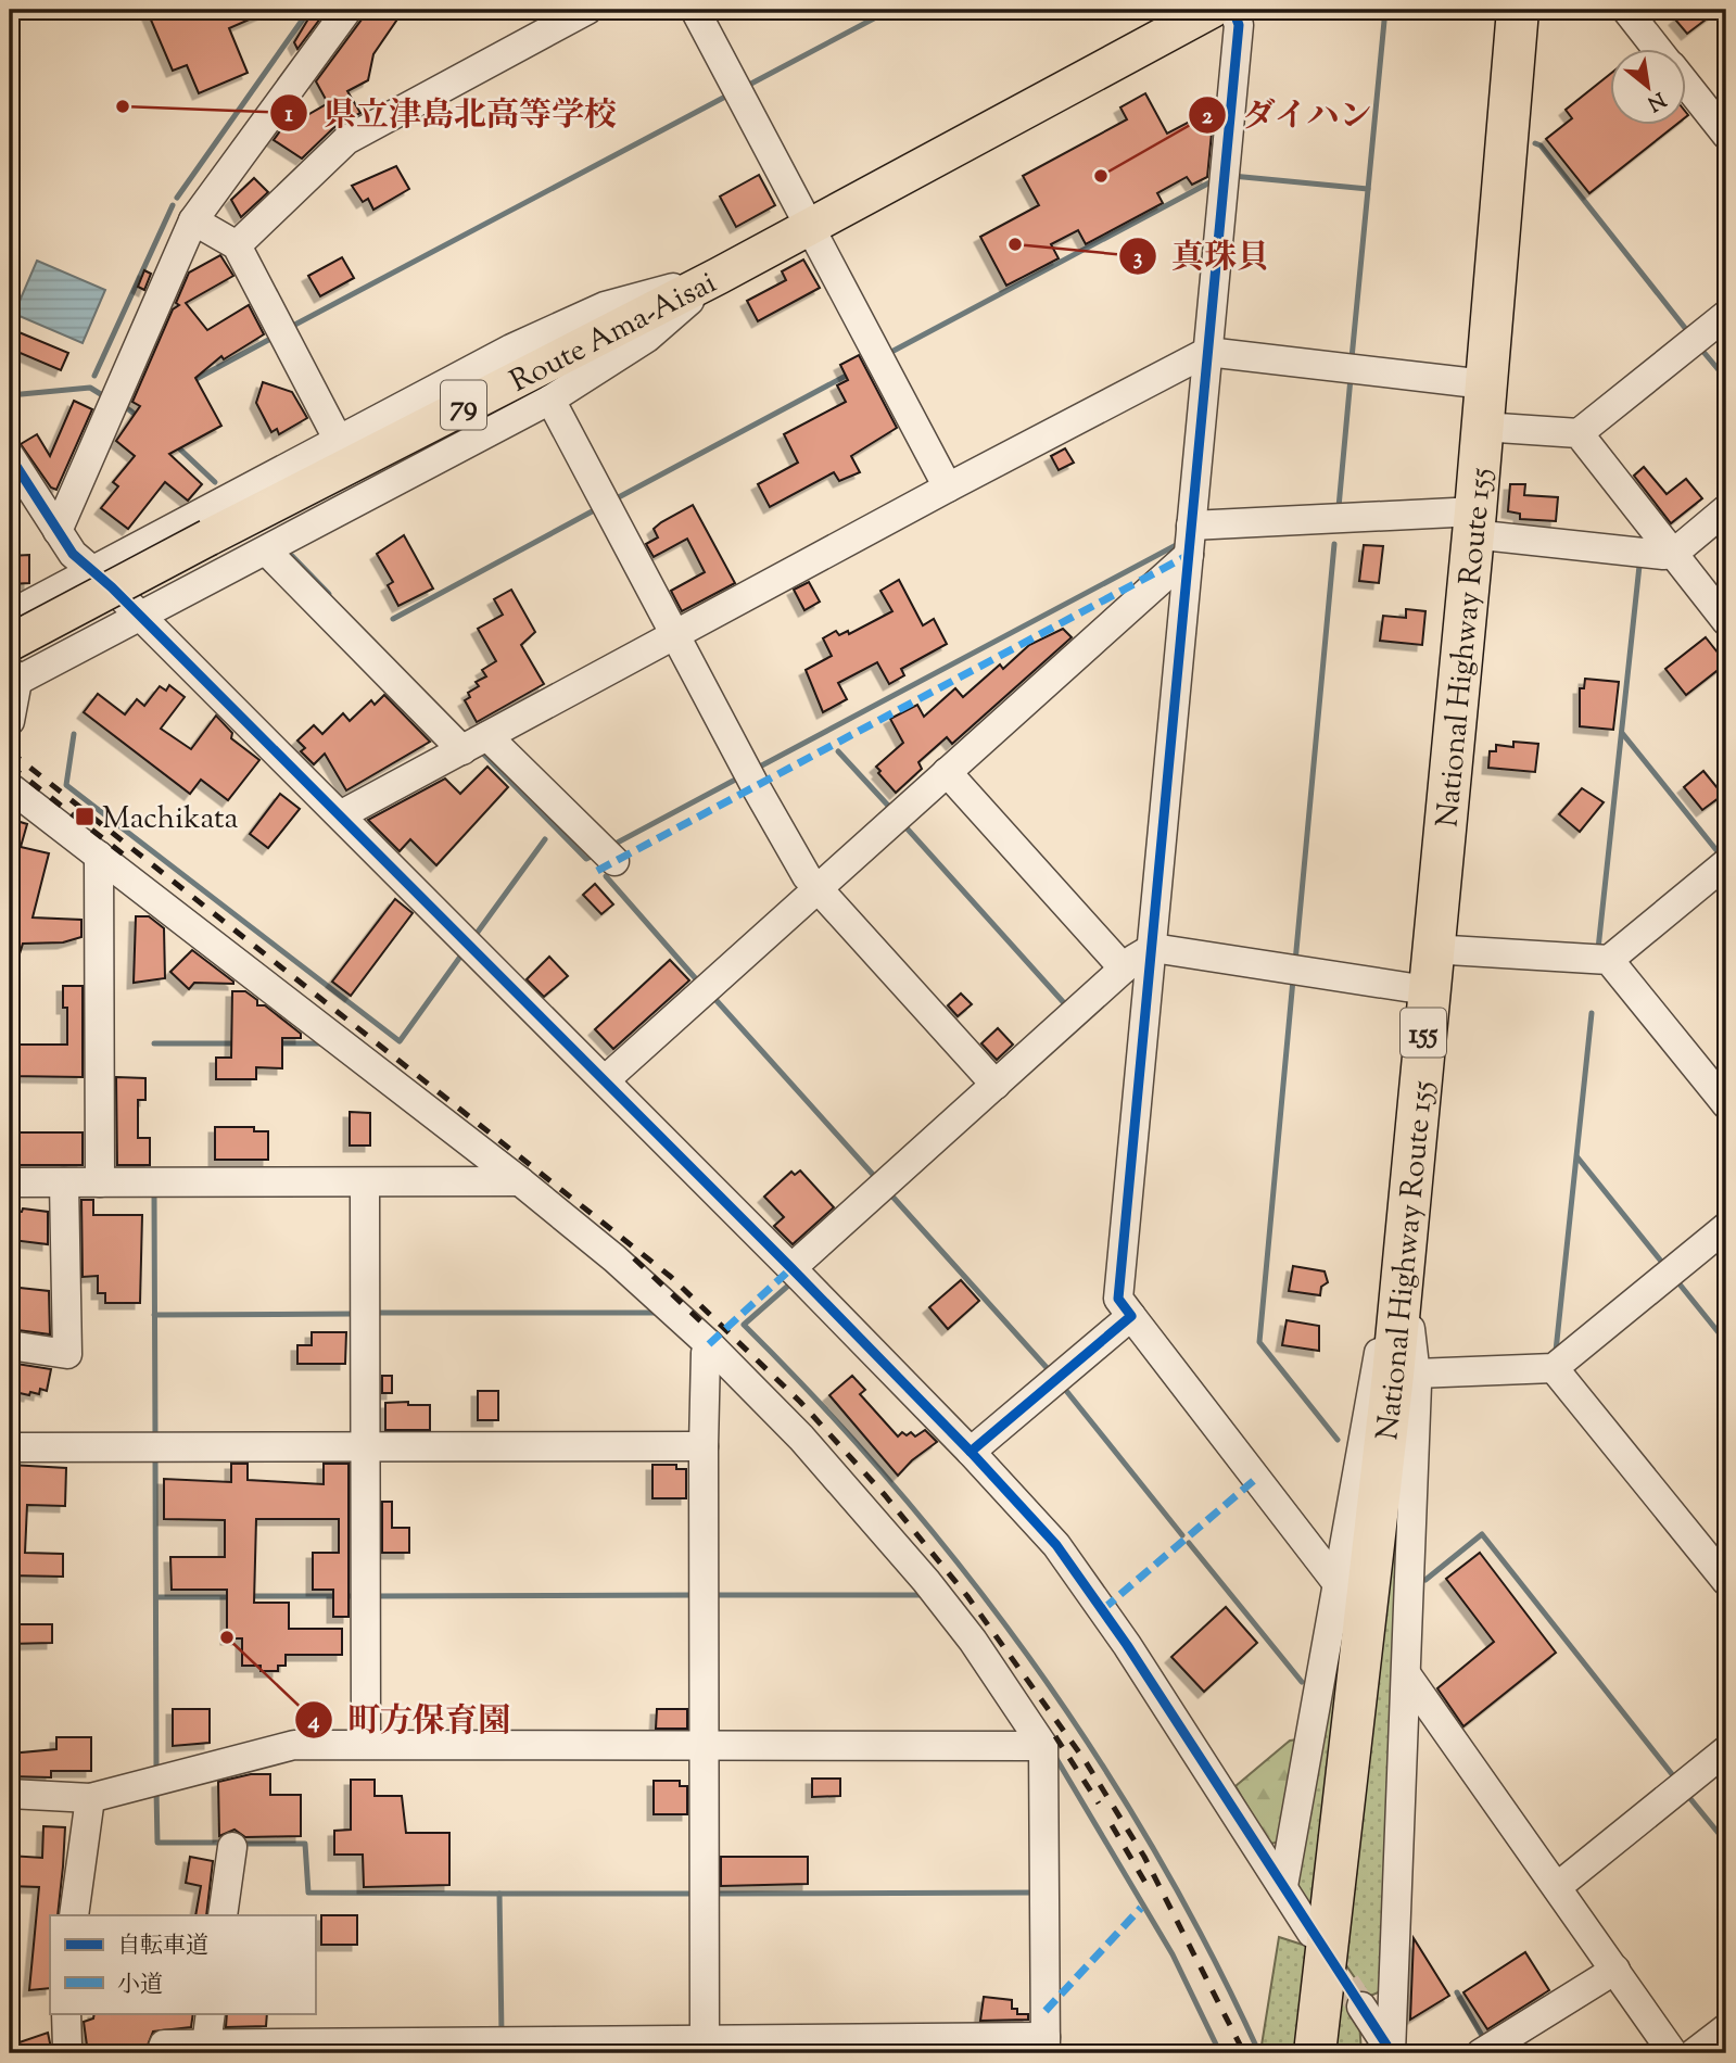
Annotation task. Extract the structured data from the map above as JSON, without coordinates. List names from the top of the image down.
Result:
{
  "streets": {
    "highway": ["National Highway Route 155", "155"],
    "main road": ["Route Ama-Aisai", "79"]
  },
  "places": {
    "other": [
      "県立津島北高等学校",
      "ダイハン",
      "真珠貝",
      "町方保育園"
    ],
    "transit": ["Machikata"]
  },
  "legend": ["自転車道", "小道"],
  "north": "bottom right"
}
